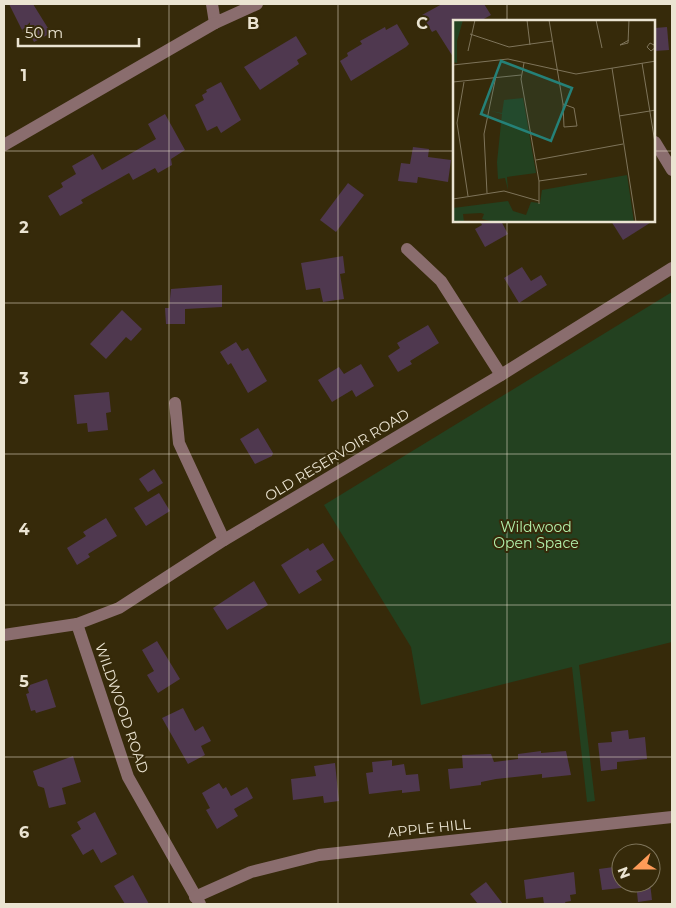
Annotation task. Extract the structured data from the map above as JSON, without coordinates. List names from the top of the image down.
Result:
{
  "streets": {
    "street": ["OLD RESERVOIR ROAD", "WILDWOOD ROAD", "APPLE HILL"]
  },
  "crossings": [
    ["OLD RESERVOIR ROAD", "WILDWOOD ROAD"],
    ["WILDWOOD ROAD", "APPLE HILL"]
  ],
  "parks": ["Wildwood Open Space"],
  "scale_bar": "50 m",
  "north": "left",
  "grid": {
    "columns": ["B", "C"],
    "rows": [
      "1",
      "2",
      "3",
      "4",
      "5",
      "6"
    ]
  }
}
